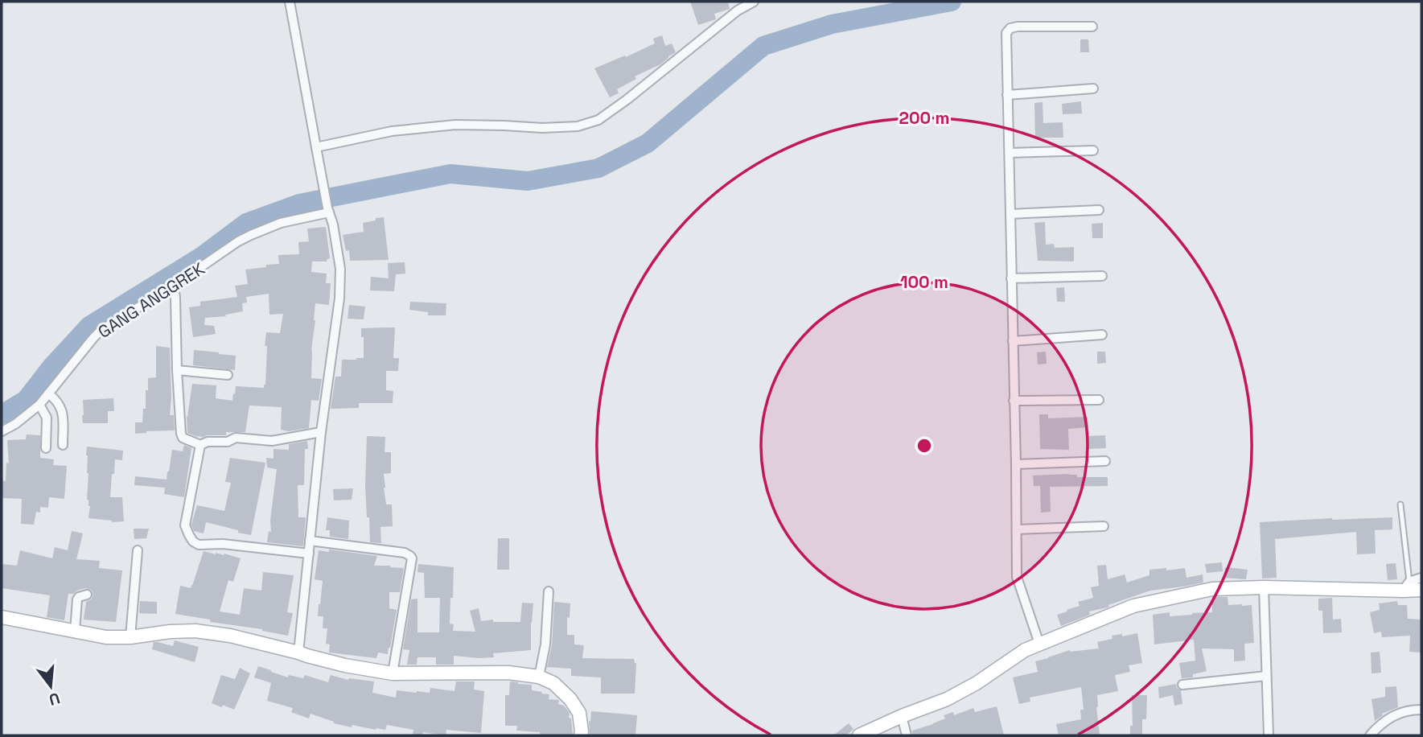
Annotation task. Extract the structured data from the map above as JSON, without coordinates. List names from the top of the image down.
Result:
{
  "streets": {
    "street": ["GANG ANGGREK"]
  },
  "north": "bottom",
  "rings": ["200 m", "100 m"]
}
